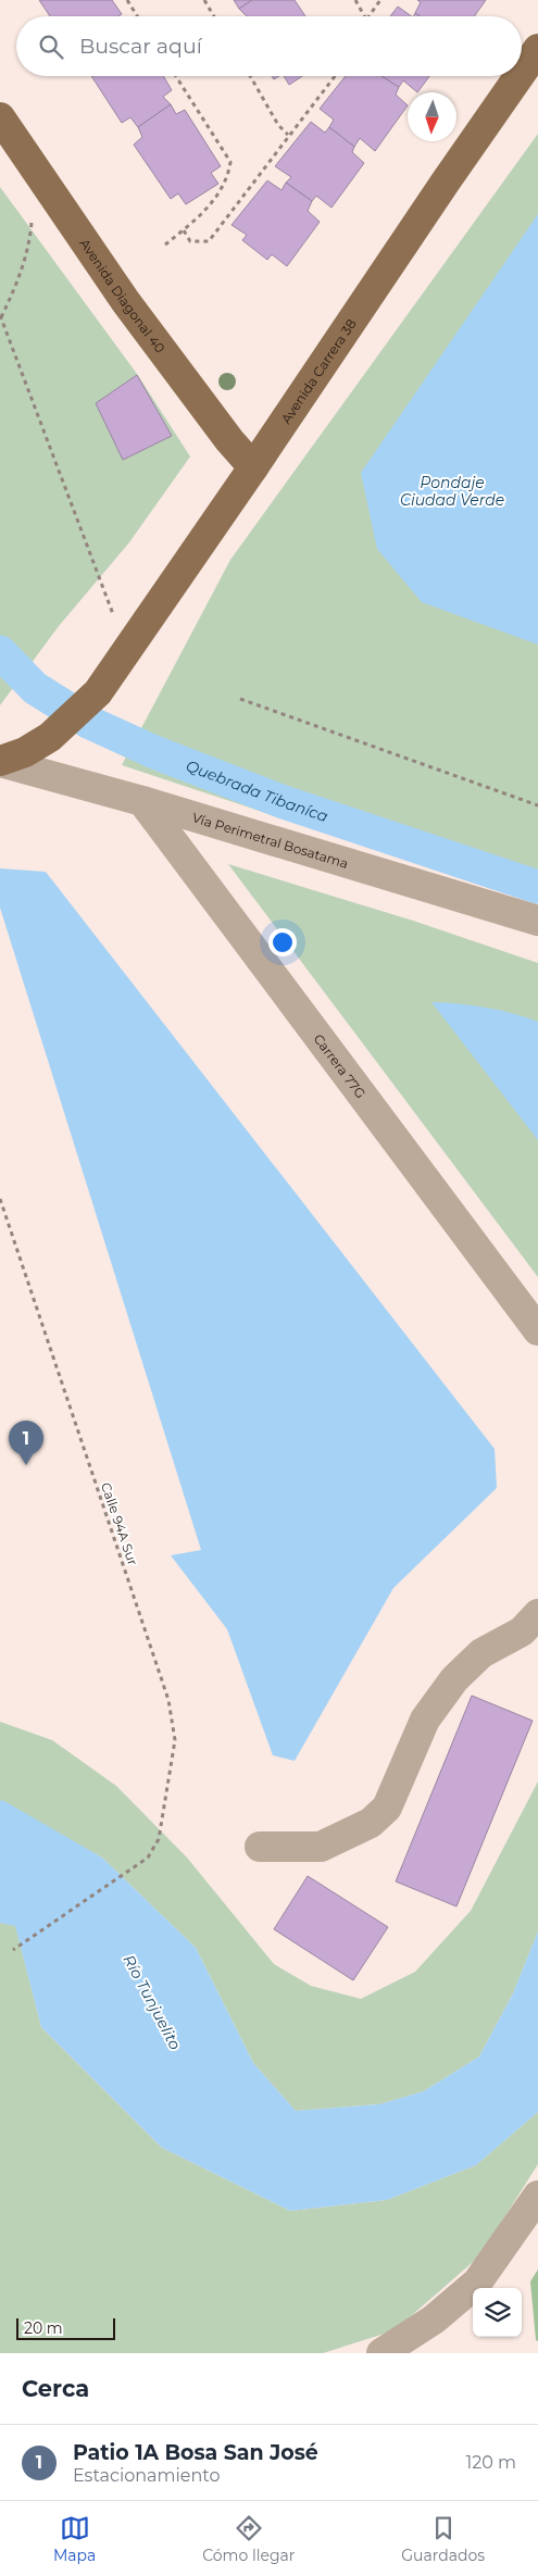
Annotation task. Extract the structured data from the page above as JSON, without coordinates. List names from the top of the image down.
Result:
{
  "streets": {
    "main road": ["Avenida Diagonal 40", "Avenida Carrera 38"],
    "street": ["Vía Perimetral Bosatama", "Carrera 77G"],
    "path": ["Calle 94A Sur"]
  },
  "crossings": [
    ["Avenida Diagonal 40", "Avenida Carrera 38"],
    ["Avenida Carrera 38", "Vía Perimetral Bosatama"],
    ["Vía Perimetral Bosatama", "Carrera 77G"]
  ],
  "water": ["Pondaje Ciudad Verde", "Quebrada Tibaníca", "Río Tunjuelito"],
  "scale_bar": "20 m",
  "north": "bottom",
  "page": {
    "search": "Buscar aquí",
    "pins": "1",
    "scale": "20 m",
    "heading": "Cerca",
    "list": [
      {
        "mark": "1",
        "name": "Patio 1A Bosa San José",
        "note": "Estacionamiento",
        "value": "120 m"
      }
    ],
    "nav": ["Mapa", "Cómo llegar", "Guardados"]
  }
}
